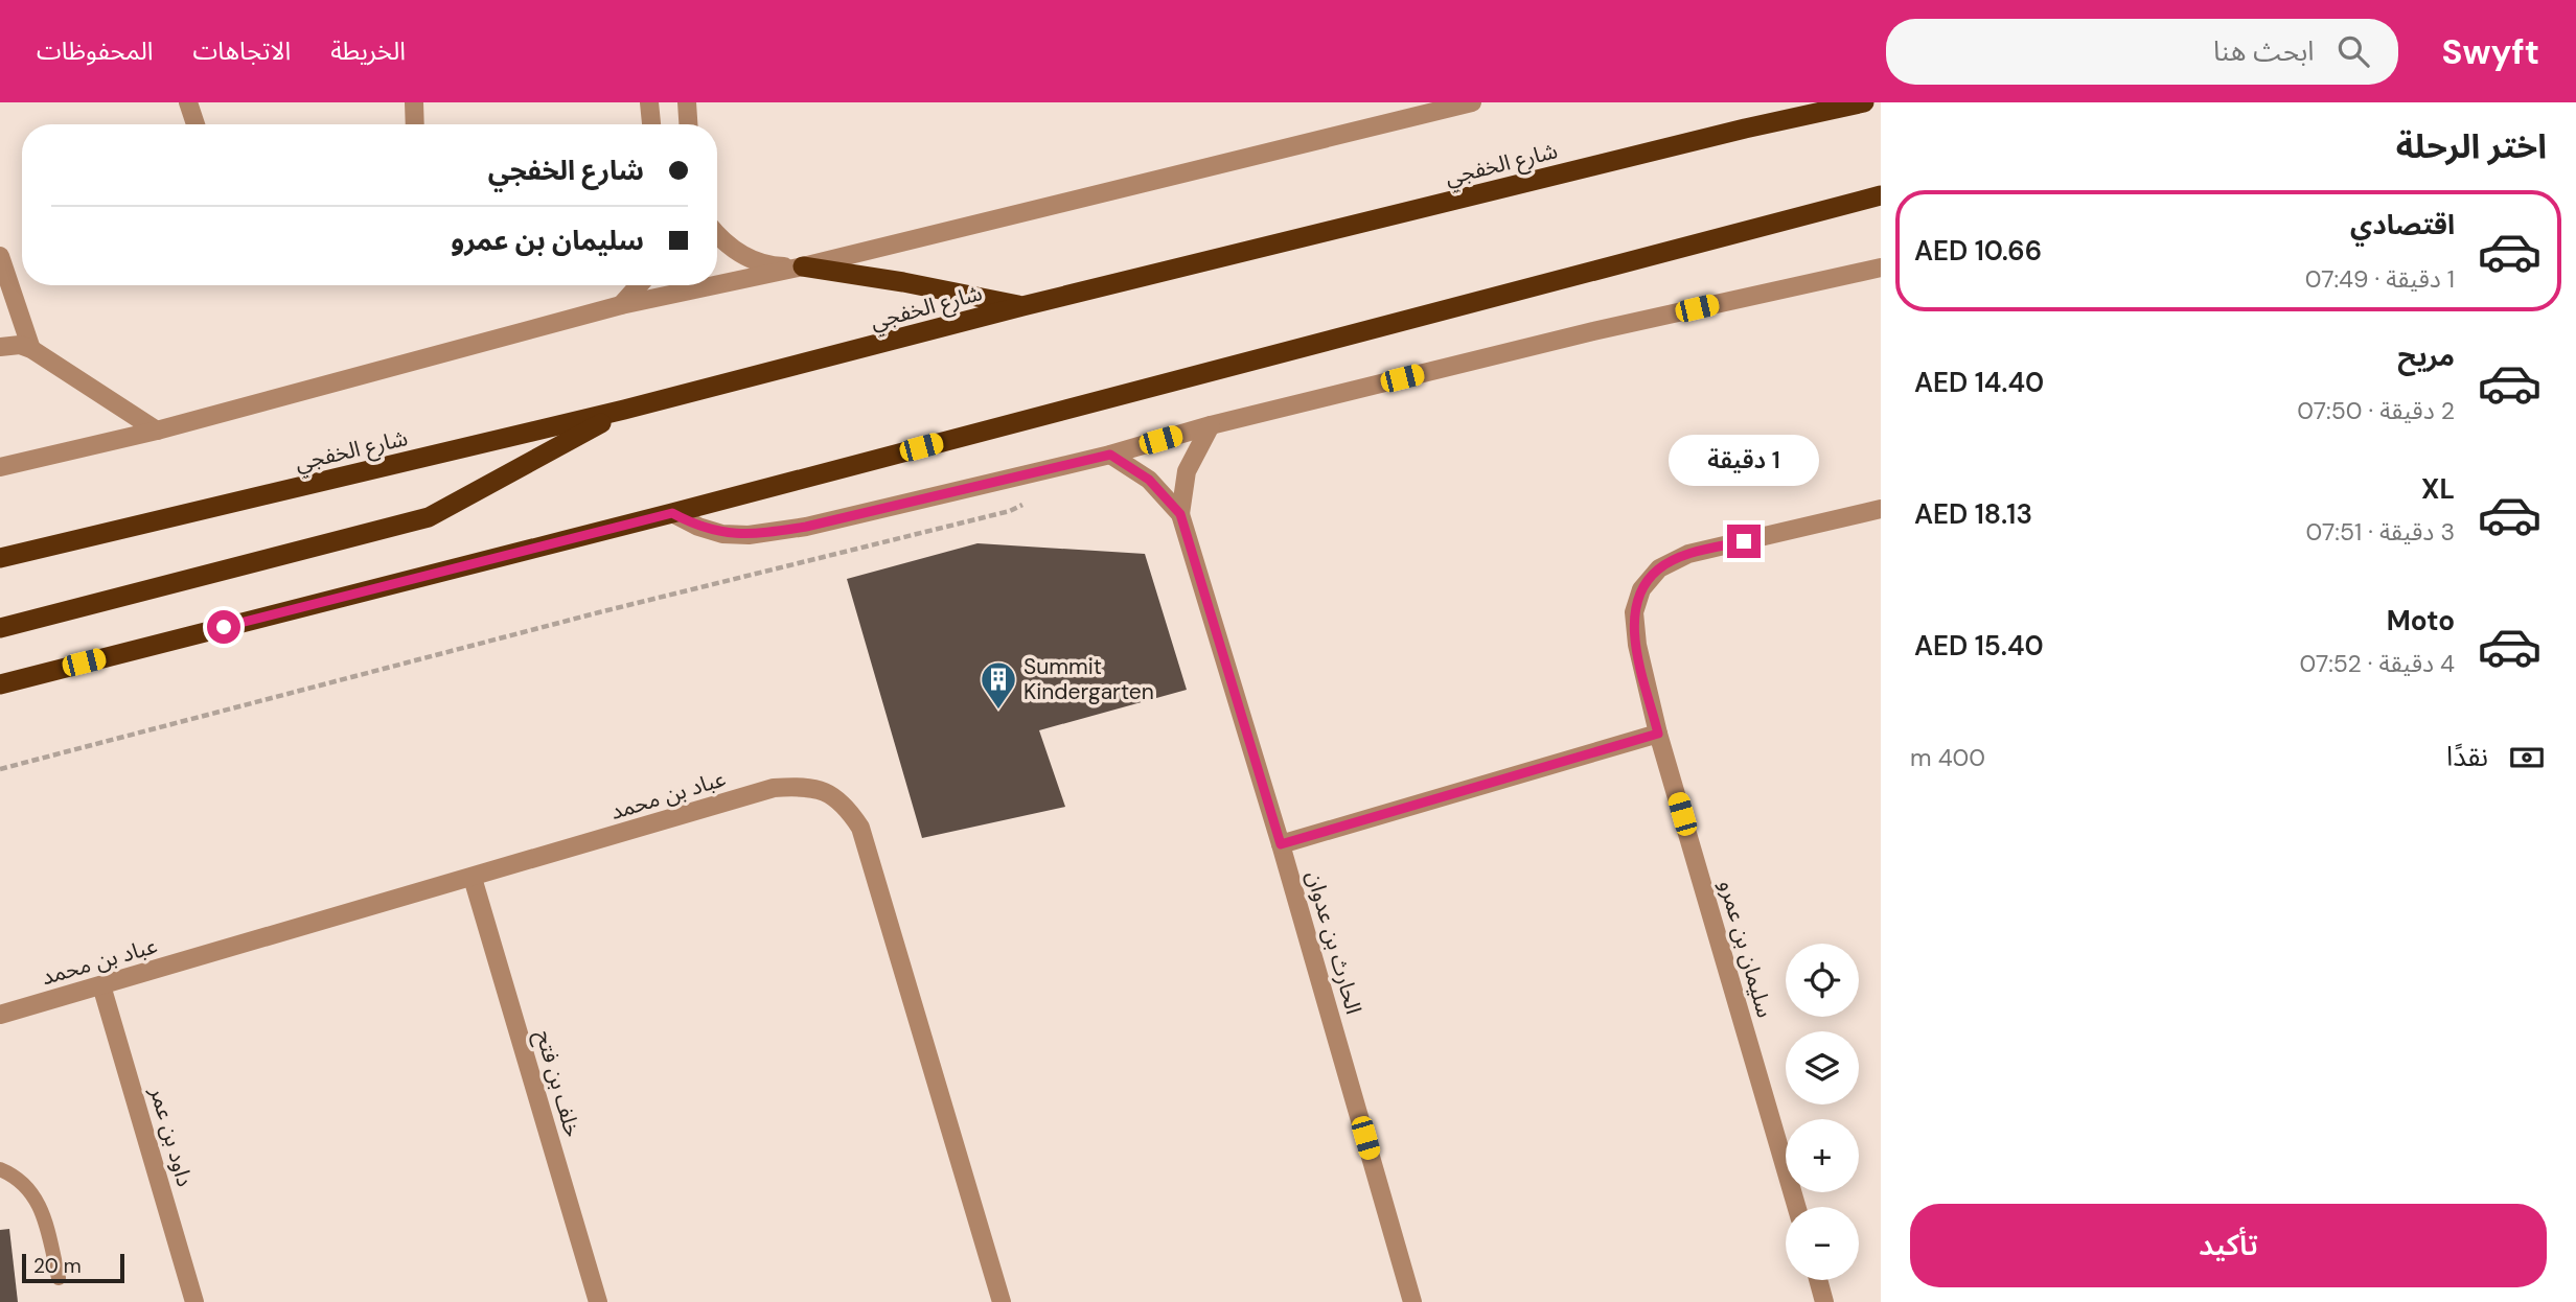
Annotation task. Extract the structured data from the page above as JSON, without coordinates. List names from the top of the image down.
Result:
{
  "streets": {
    "highway": ["شارع الخفجي"],
    "street": [
      "عباد بن محمد",
      "الحارث بن عدوان",
      "سليمان بن عمرو",
      "خلف بن فتح",
      "داود بن عمر"
    ]
  },
  "crossings": [
    ["عباد بن محمد", "خلف بن فتح"],
    ["عباد بن محمد", "داود بن عمر"]
  ],
  "places": {
    "building": ["Summit Kindergarten"]
  },
  "scale_bar": "20 m",
  "page": {
    "header": "Swyft",
    "search": "ابحث هنا",
    "nav": ["الخريطة", "الاتجاهات", "المحفوظات"],
    "heading": "اختر الرحلة",
    "banner": ["شارع الخفجي", "سليمان بن عمرو"],
    "list": [
      {
        "name": "اقتصادي",
        "note": "1 دقيقة · 07:49",
        "value": "AED 10.66"
      },
      {
        "name": "مريح",
        "note": "2 دقيقة · 07:50",
        "value": "AED 14.40"
      },
      {
        "name": "XL",
        "note": "3 دقيقة · 07:51",
        "value": "AED 18.13"
      },
      {
        "name": "Moto",
        "note": "4 دقيقة · 07:52",
        "value": "AED 15.40"
      }
    ],
    "bubble": "1 دقيقة",
    "pay": ["نقدًا", "400 m"],
    "map_buttons": ["+", "−"],
    "buttons": "تأكيد",
    "scale": "20 m"
  }
}
